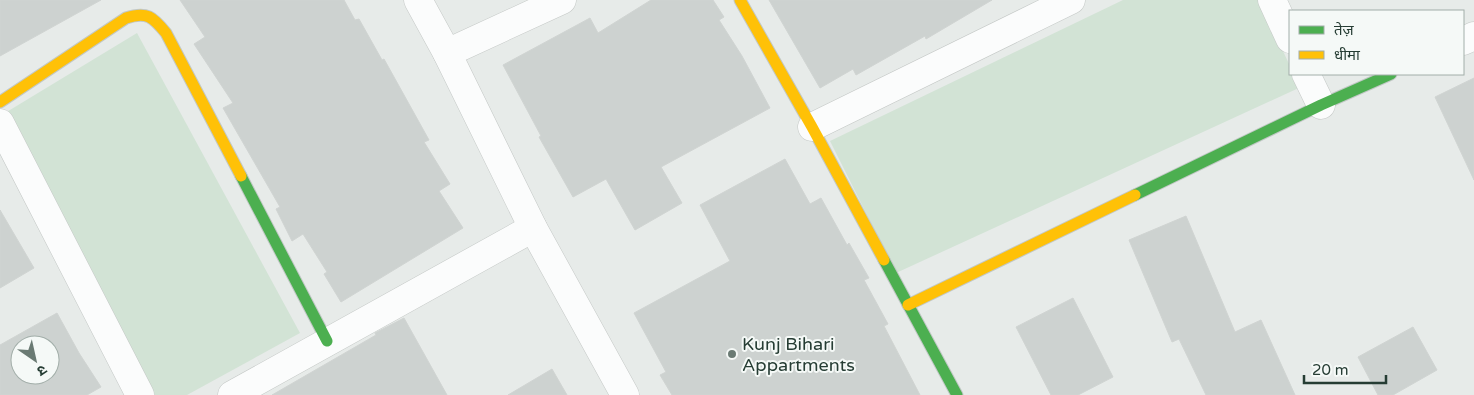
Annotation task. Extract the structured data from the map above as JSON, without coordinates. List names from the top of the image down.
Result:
{
  "places": ["Kunj Bihari Appartments"],
  "legend": ["तेज़", "धीमा"],
  "scale_bar": "20 m",
  "north": "bottom right"
}
